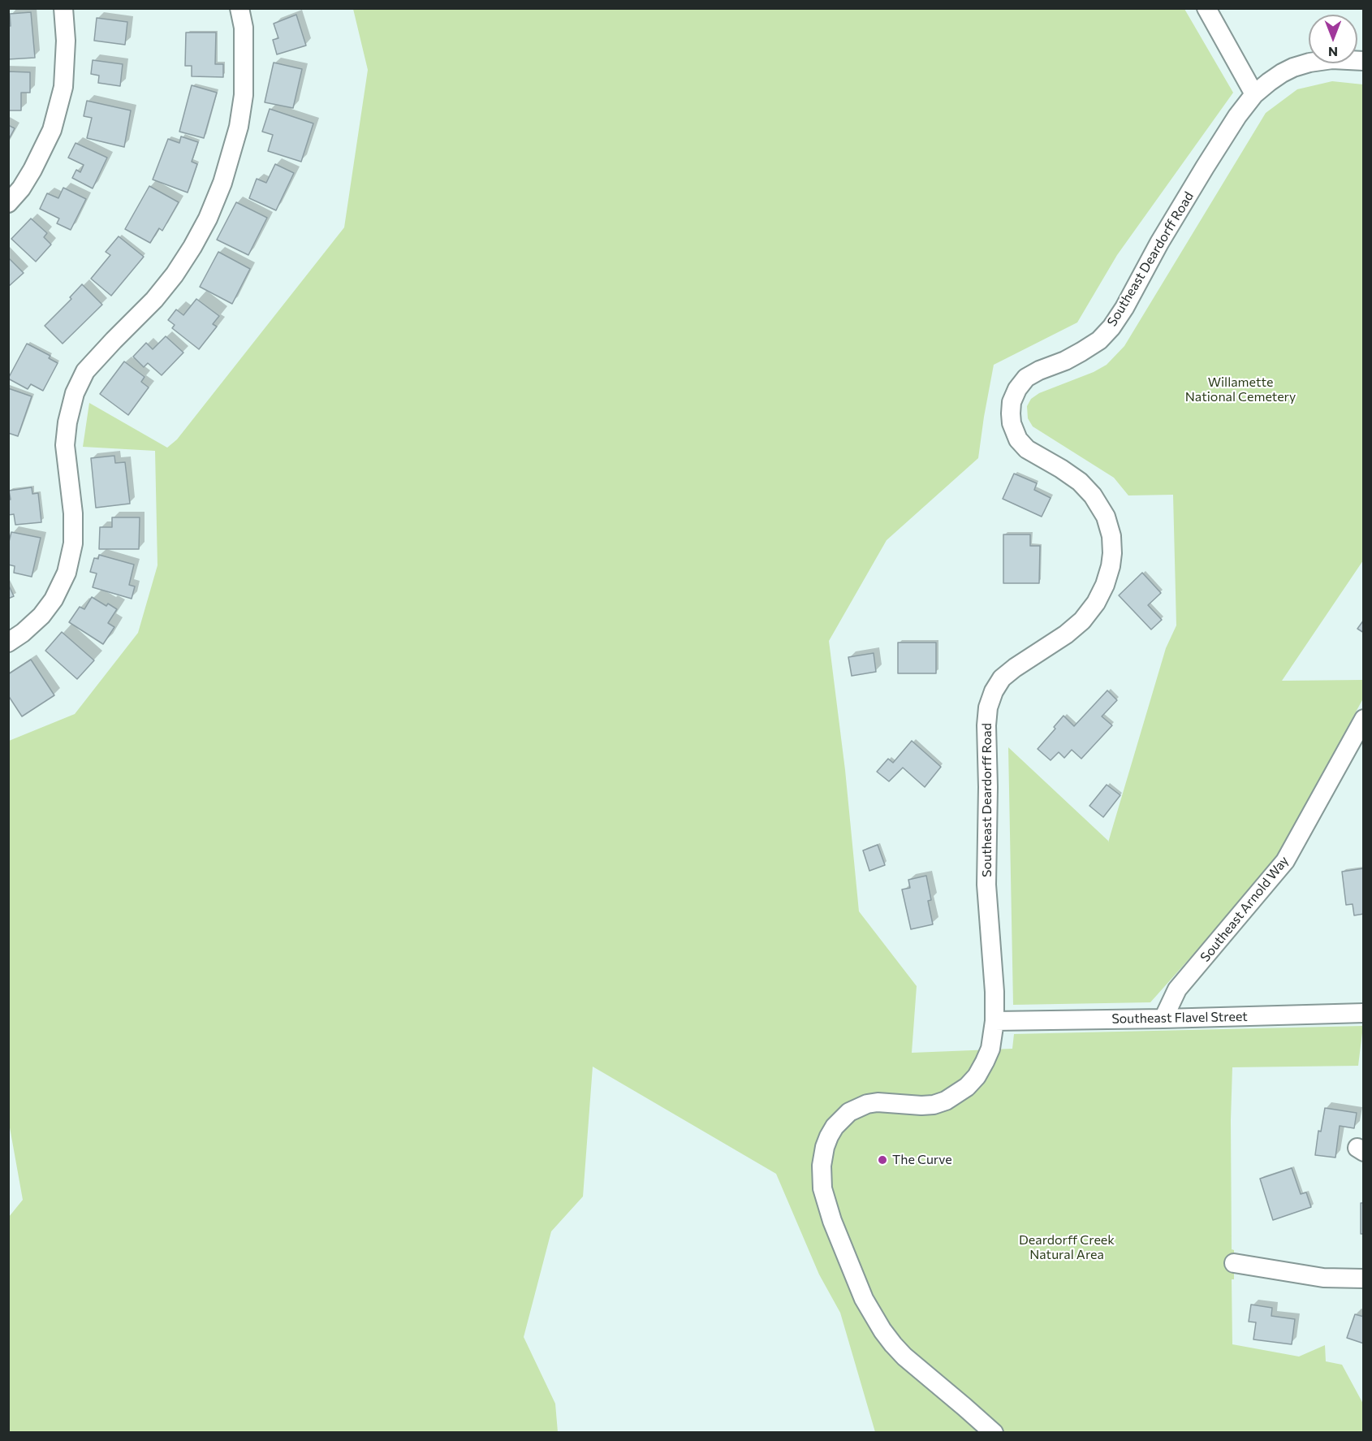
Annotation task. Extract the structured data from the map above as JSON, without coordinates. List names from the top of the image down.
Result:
{
  "streets": {
    "street": ["Southeast Deardorff Road", "Southeast Arnold Way", "Southeast Flavel Street"]
  },
  "crossings": [
    ["Southeast Deardorff Road", "Southeast Flavel Street"],
    ["Southeast Arnold Way", "Southeast Flavel Street"]
  ],
  "parks": ["Willamette National Cemetery", "Deardorff Creek Natural Area"],
  "places": ["The Curve"],
  "north": "bottom"
}
